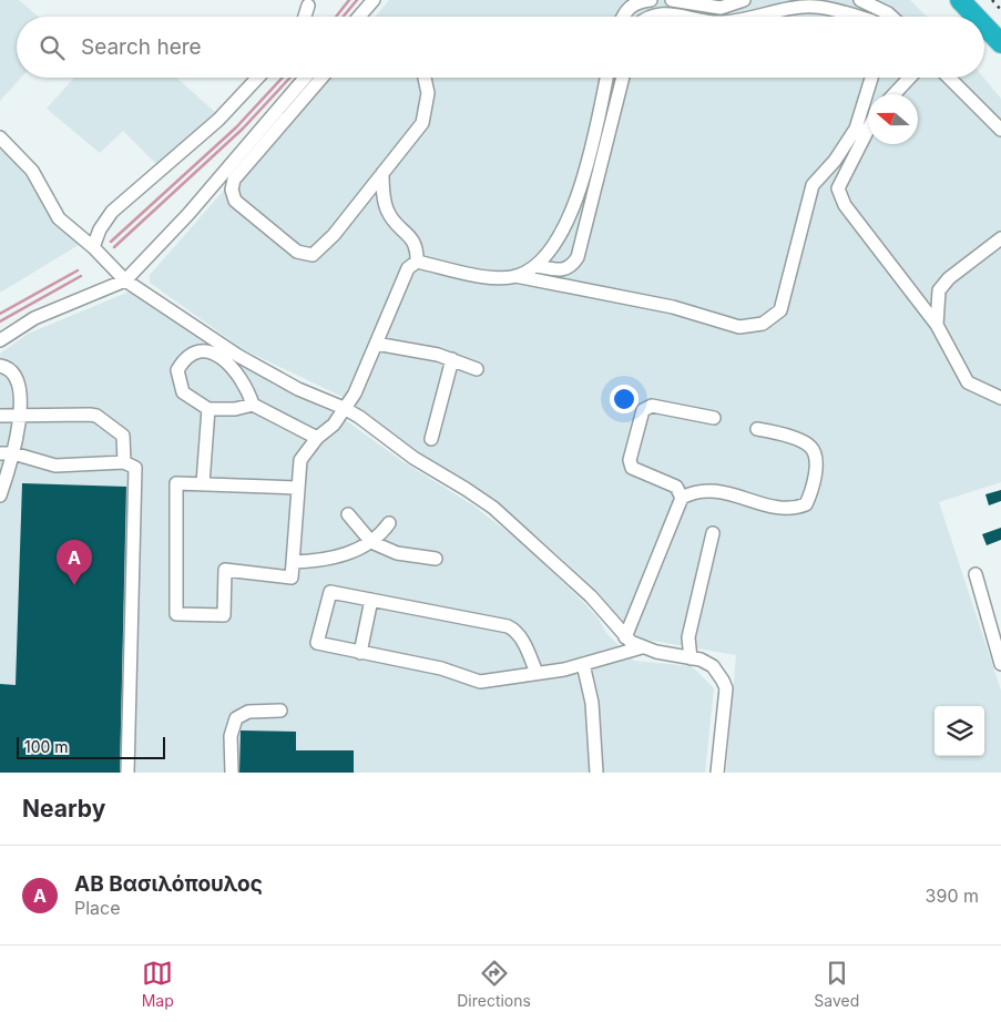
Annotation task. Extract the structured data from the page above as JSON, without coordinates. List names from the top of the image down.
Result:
{
  "scale_bar": "100 m",
  "north": "left",
  "page": {
    "search": "Search here",
    "pins": "A",
    "scale": "100 m",
    "heading": "Nearby",
    "list": [
      {
        "mark": "A",
        "name": "ΑΒ Βασιλόπουλος",
        "note": "Place",
        "value": "390 m"
      }
    ],
    "nav": ["Map", "Directions", "Saved"]
  }
}
